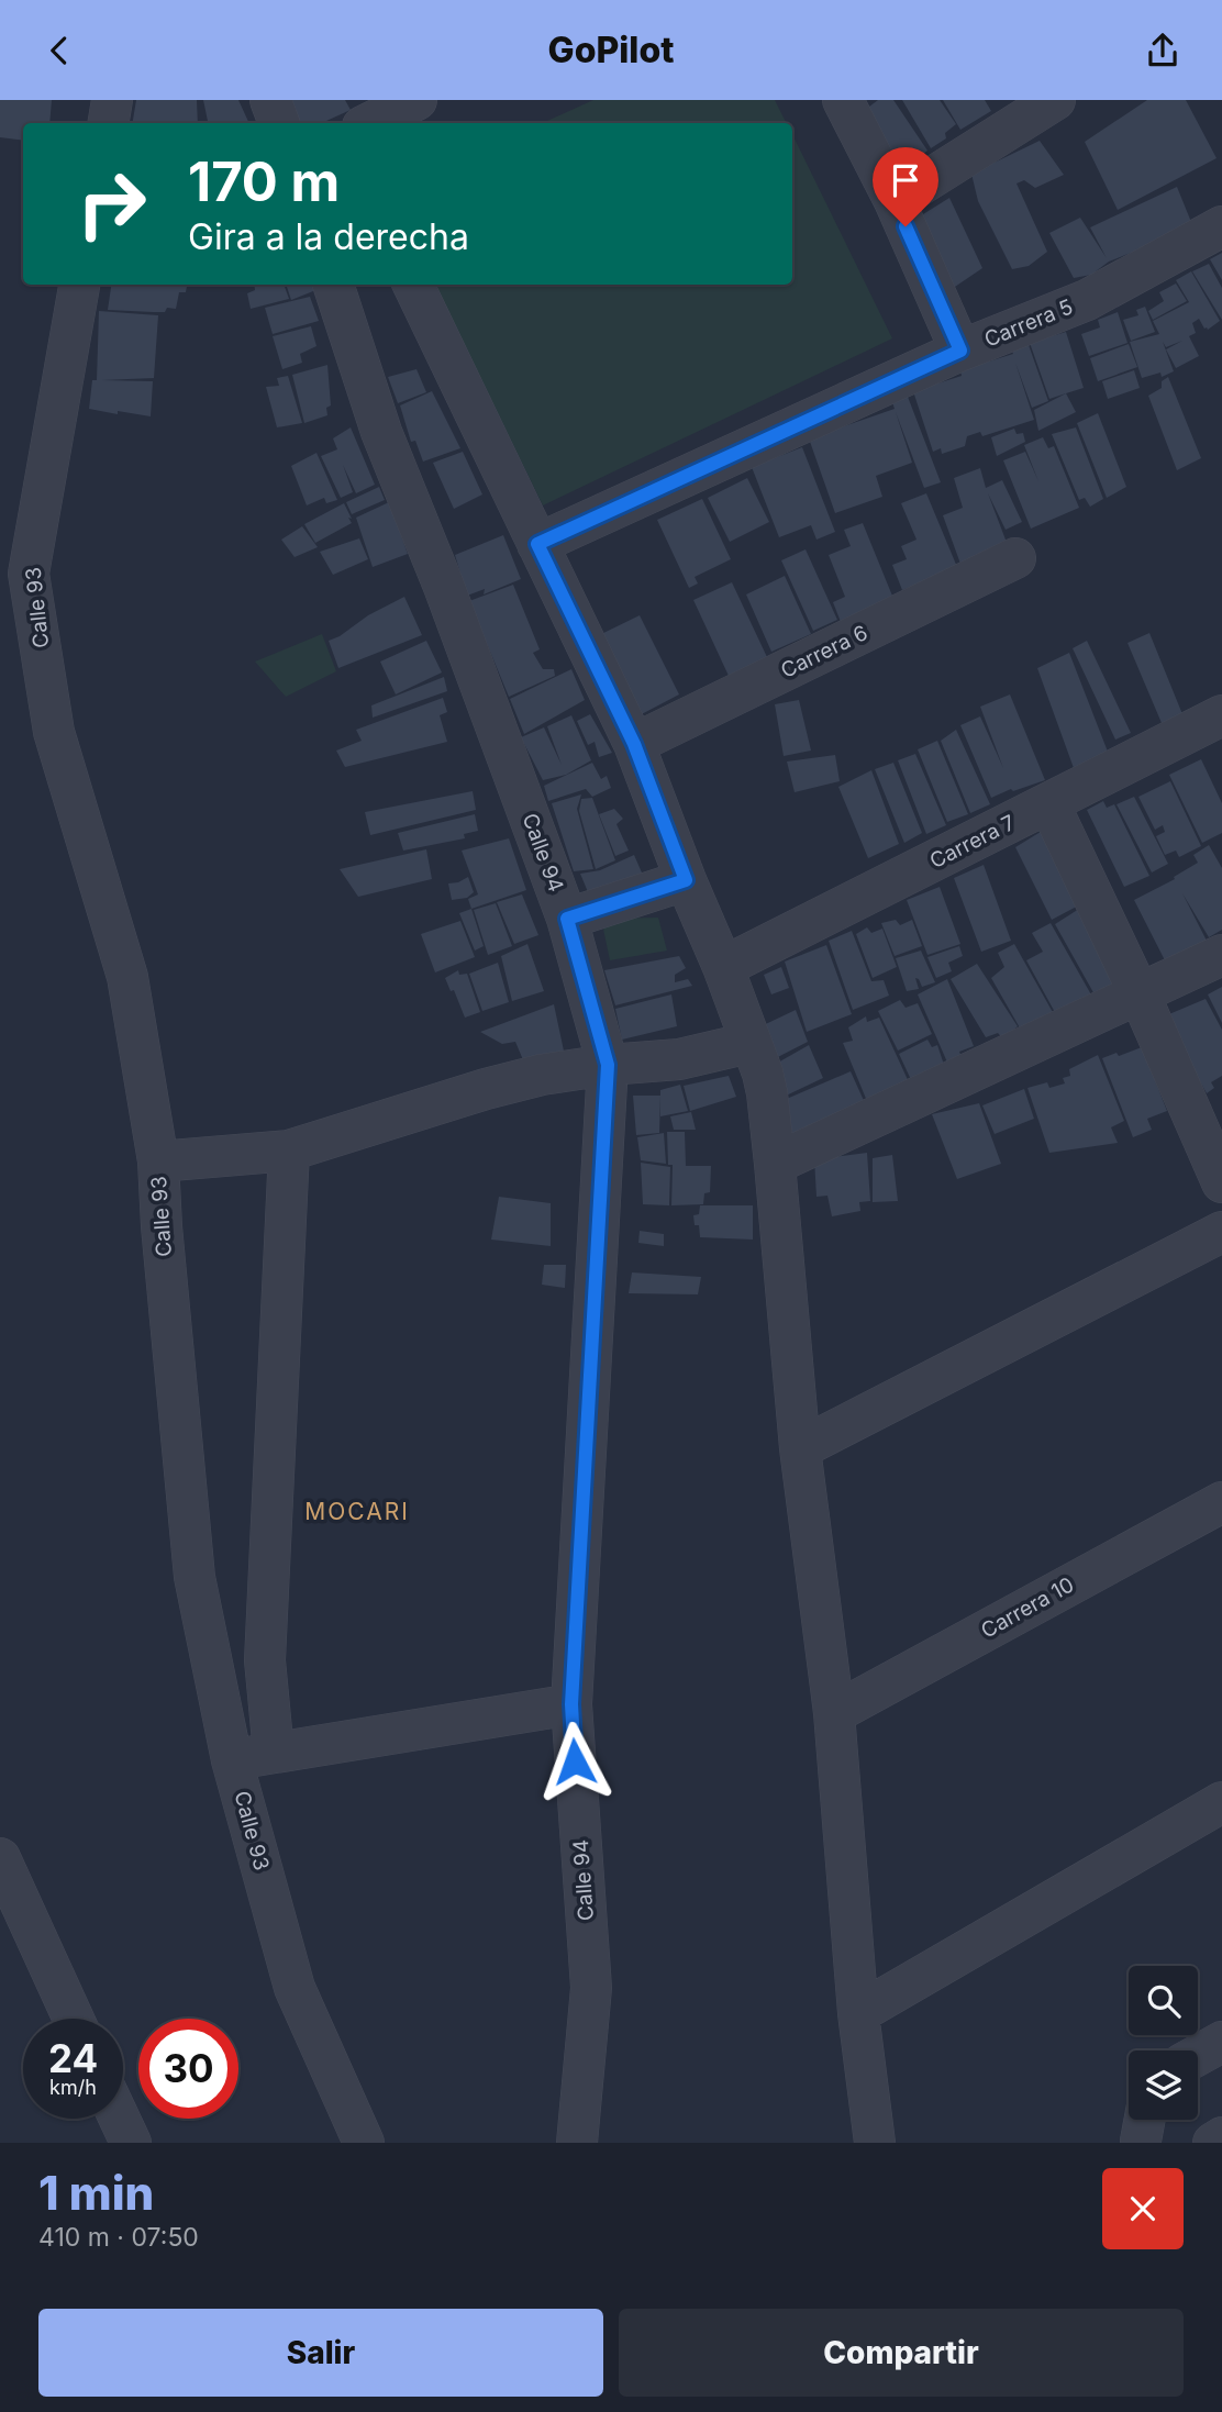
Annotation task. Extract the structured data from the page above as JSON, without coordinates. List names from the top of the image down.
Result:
{
  "streets": {
    "street": [
      "Carrera 5",
      "Calle 93",
      "Carrera 6",
      "Carrera 7",
      "Calle 94",
      "Carrera 10"
    ]
  },
  "districts": ["MOCARI"],
  "page": {
    "header": "GoPilot",
    "turn": ["170 m", "Gira a la derecha"],
    "speed": "24 km/h",
    "limit": "30",
    "heading": ["1 min", "410 m · 07:50"],
    "buttons": ["Salir", "Compartir"]
  }
}
